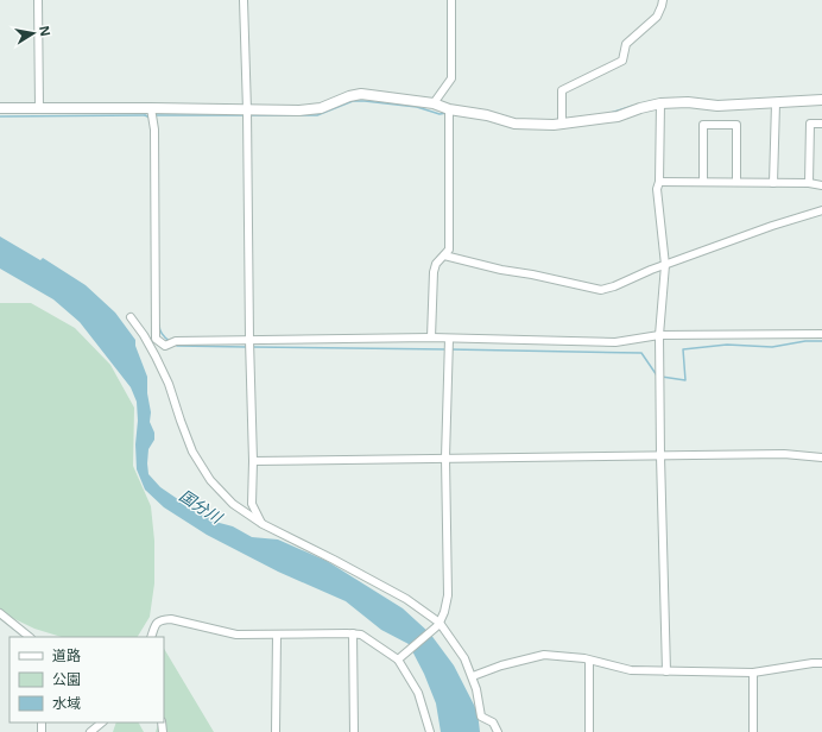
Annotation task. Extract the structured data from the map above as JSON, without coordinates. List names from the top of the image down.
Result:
{
  "water": ["国分川"],
  "legend": ["道路", "公園", "水域"],
  "north": "right"
}
